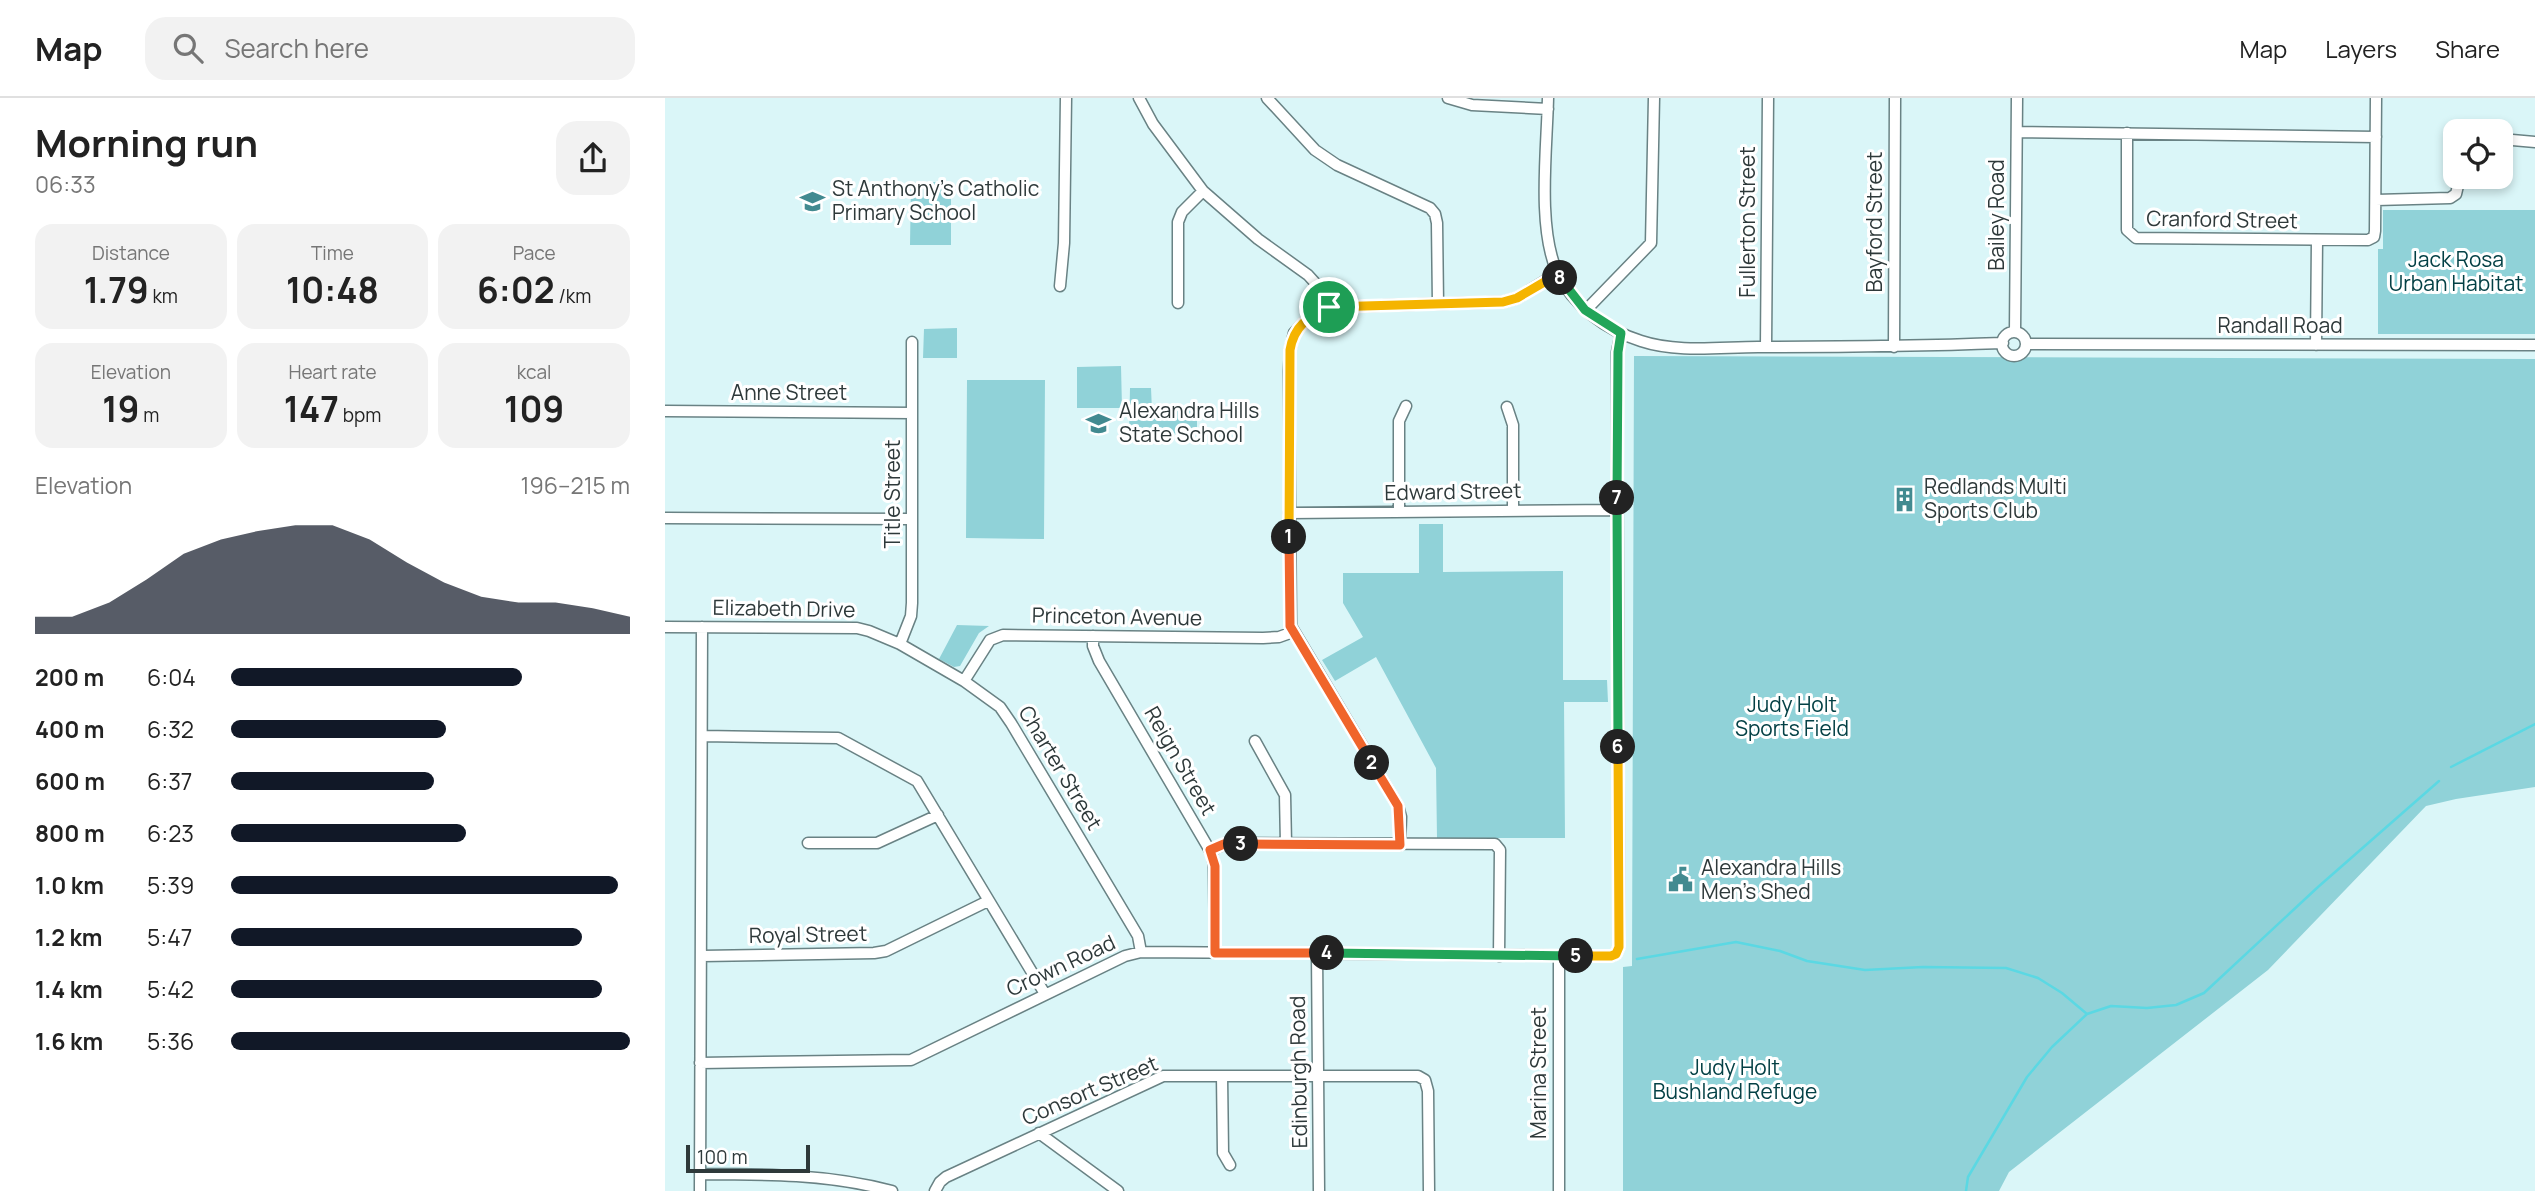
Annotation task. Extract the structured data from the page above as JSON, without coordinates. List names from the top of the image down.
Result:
{
  "streets": {
    "street": [
      "Bailey Road",
      "Cranford Street",
      "Fullerton Street",
      "Bayford Street",
      "Randall Road",
      "Anne Street",
      "Edward Street",
      "Title Street",
      "Elizabeth Drive",
      "Princeton Avenue",
      "Reign Street",
      "Charter Street",
      "Royal Street",
      "Crown Road",
      "Edinburgh Road",
      "Marina Street",
      "Consort Street"
    ]
  },
  "crossings": [
    ["Bailey Road", "Randall Road"],
    ["Fullerton Street", "Randall Road"],
    ["Bayford Street", "Randall Road"],
    ["Anne Street", "Title Street"],
    ["Edward Street", "Crown Road"],
    ["Title Street", "Elizabeth Drive"],
    ["Title Street", "Charter Street"],
    ["Elizabeth Drive", "Charter Street"],
    ["Princeton Avenue", "Reign Street"],
    ["Princeton Avenue", "Charter Street"],
    ["Reign Street", "Crown Road"],
    ["Charter Street", "Crown Road"],
    ["Crown Road", "Edinburgh Road"],
    ["Crown Road", "Marina Street"],
    ["Edinburgh Road", "Consort Street"]
  ],
  "parks": ["Jack Rosa Urban Habitat", "Judy Holt Sports Field", "Judy Holt Bushland Refuge"],
  "places": {
    "school or university": ["St Anthony's Catholic Primary School", "Alexandra Hills State School"],
    "building": ["Redlands Multi Sports Club"],
    "public building": ["Alexandra Hills Men's Shed"]
  },
  "scale_bar": "100 m",
  "page": {
    "header": "Map",
    "search": "Search here",
    "nav": ["Map", "Layers", "Share"],
    "heading": ["Morning run", "06:33"],
    "stats": [
      ["Distance", "1.79 km"],
      ["Time", "10:48"],
      ["Pace", "6:02 /km"],
      ["Elevation", "19 m"],
      ["Heart rate", "147 bpm"],
      ["kcal", "109"]
    ],
    "pins": [
      "8",
      "7",
      "1",
      "6",
      "2",
      "3",
      "4",
      "5"
    ],
    "chart": ["Elevation", "196–215 m"],
    "list": [
      {
        "name": "200 m",
        "note": "6:04"
      },
      {
        "name": "400 m",
        "note": "6:32"
      },
      {
        "name": "600 m",
        "note": "6:37"
      },
      {
        "name": "800 m",
        "note": "6:23"
      },
      {
        "name": "1.0 km",
        "note": "5:39"
      },
      {
        "name": "1.2 km",
        "note": "5:47"
      },
      {
        "name": "1.4 km",
        "note": "5:42"
      },
      {
        "name": "1.6 km",
        "note": "5:36"
      }
    ],
    "scale": "100 m"
  }
}
